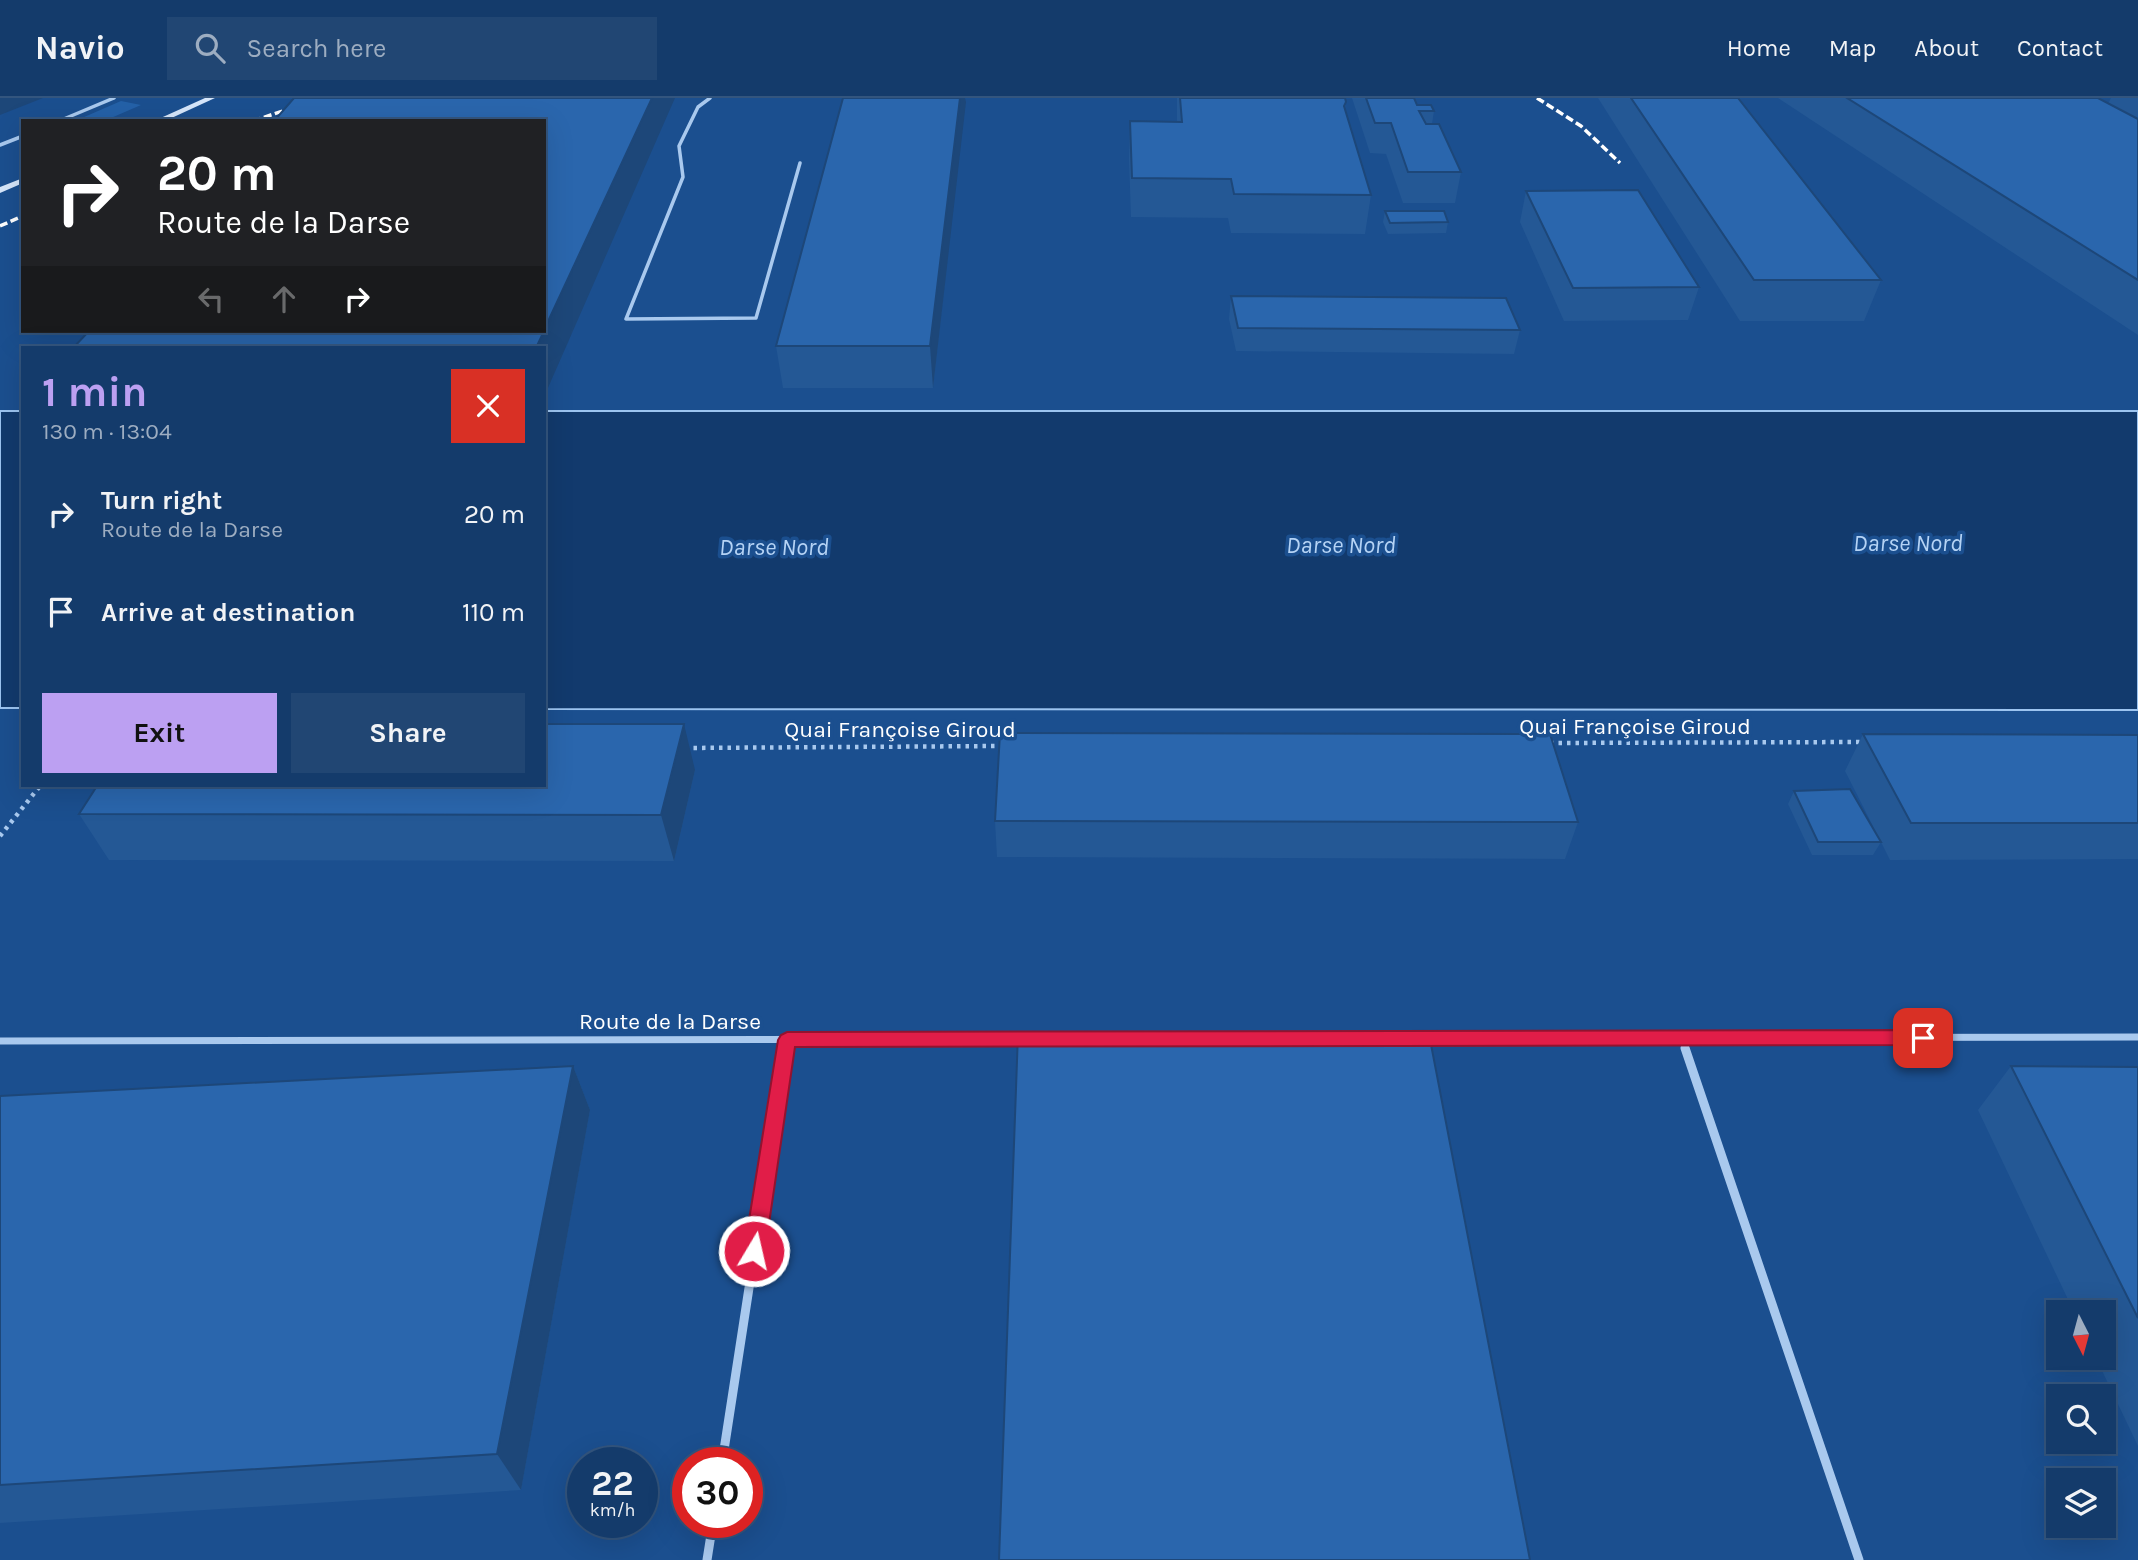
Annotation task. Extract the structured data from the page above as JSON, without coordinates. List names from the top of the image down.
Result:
{
  "streets": {
    "street": ["Route de la Darse"],
    "path": ["Quai Françoise Giroud"]
  },
  "water": ["Darse Nord"],
  "north": "bottom",
  "page": {
    "header": "Navio",
    "search": "Search here",
    "nav": [
      "Home",
      "Map",
      "About",
      "Contact"
    ],
    "turn": ["20 m", "Route de la Darse"],
    "heading": ["1 min", "130 m · 13:04"],
    "list": [
      {
        "name": "Turn right",
        "note": "Route de la Darse",
        "value": "20 m"
      },
      {
        "name": "Arrive at destination",
        "value": "110 m"
      }
    ],
    "buttons": ["Exit", "Share"],
    "speed": "22 km/h",
    "limit": "30"
  }
}
